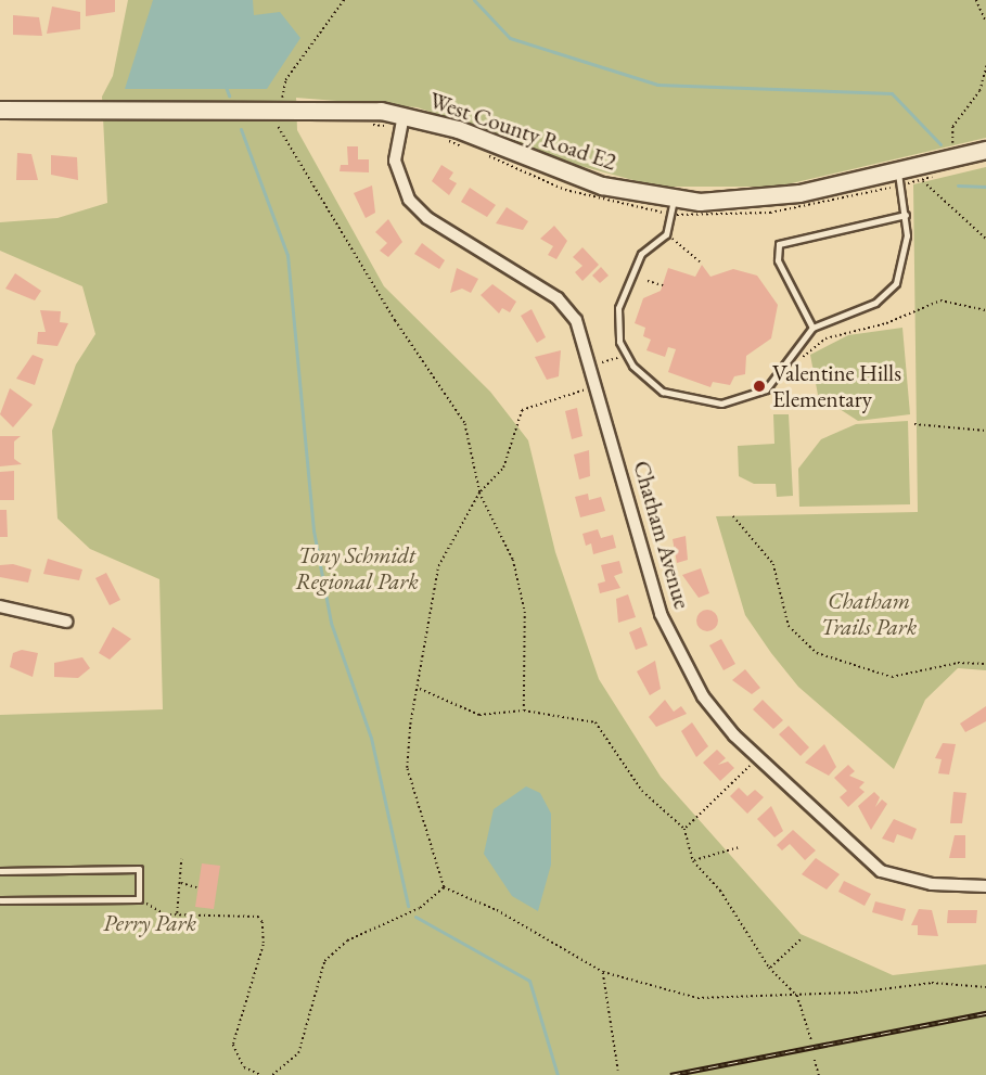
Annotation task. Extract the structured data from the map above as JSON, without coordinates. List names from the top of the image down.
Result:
{
  "streets": {
    "street": ["West County Road E2", "Chatham Avenue"]
  },
  "crossings": [
    ["West County Road E2", "Chatham Avenue"]
  ],
  "parks": ["Tony Schmidt Regional Park", "Chatham Trails Park", "Perry Park"],
  "places": ["Valentine Hills Elementary"]
}
